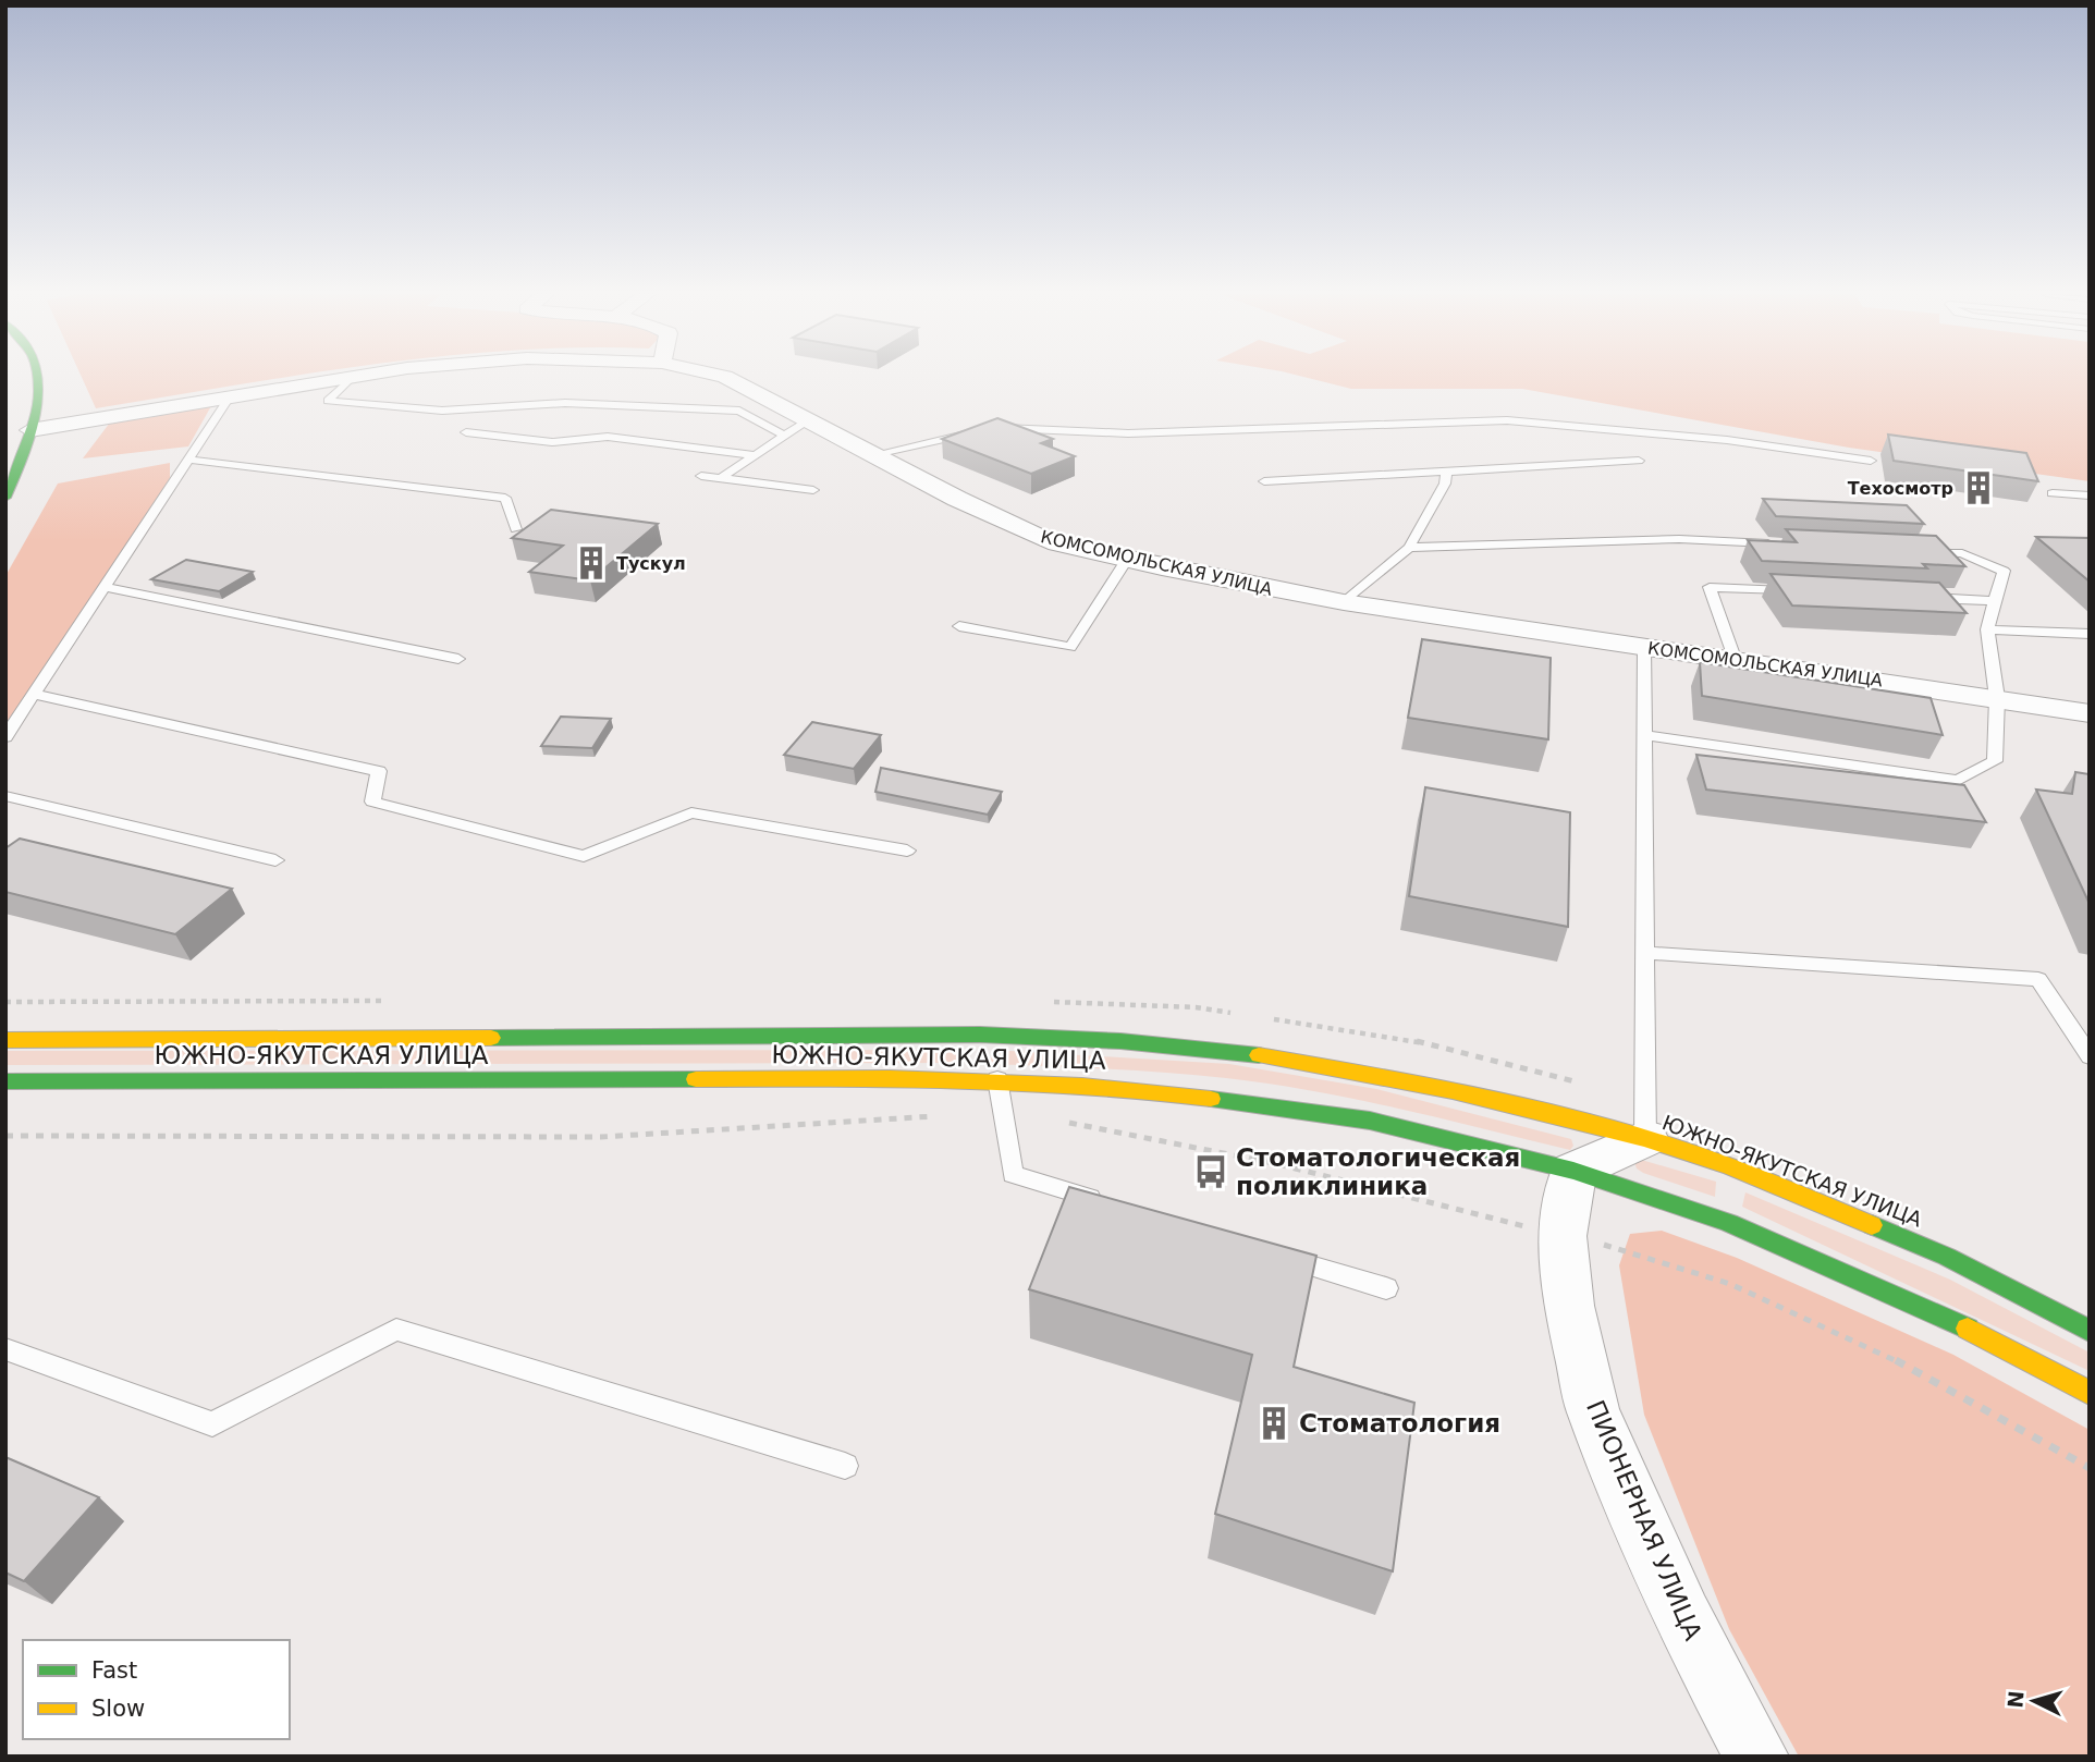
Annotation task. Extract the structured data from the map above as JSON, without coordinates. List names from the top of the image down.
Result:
{
  "streets": {
    "street": ["КОМСОМОЛЬСКАЯ УЛИЦА", "ЮЖНО-ЯКУТСКАЯ УЛИЦА", "ПИОНЕРНАЯ УЛИЦА"]
  },
  "crossings": [
    ["ЮЖНО-ЯКУТСКАЯ УЛИЦА", "ПИОНЕРНАЯ УЛИЦА"]
  ],
  "places": {
    "building": ["Техосмотр", "Тускул", "Стоматология"],
    "bus stop": ["Стоматологическая поликлиника"]
  },
  "legend": ["Fast", "Slow"],
  "north": "left"
}
